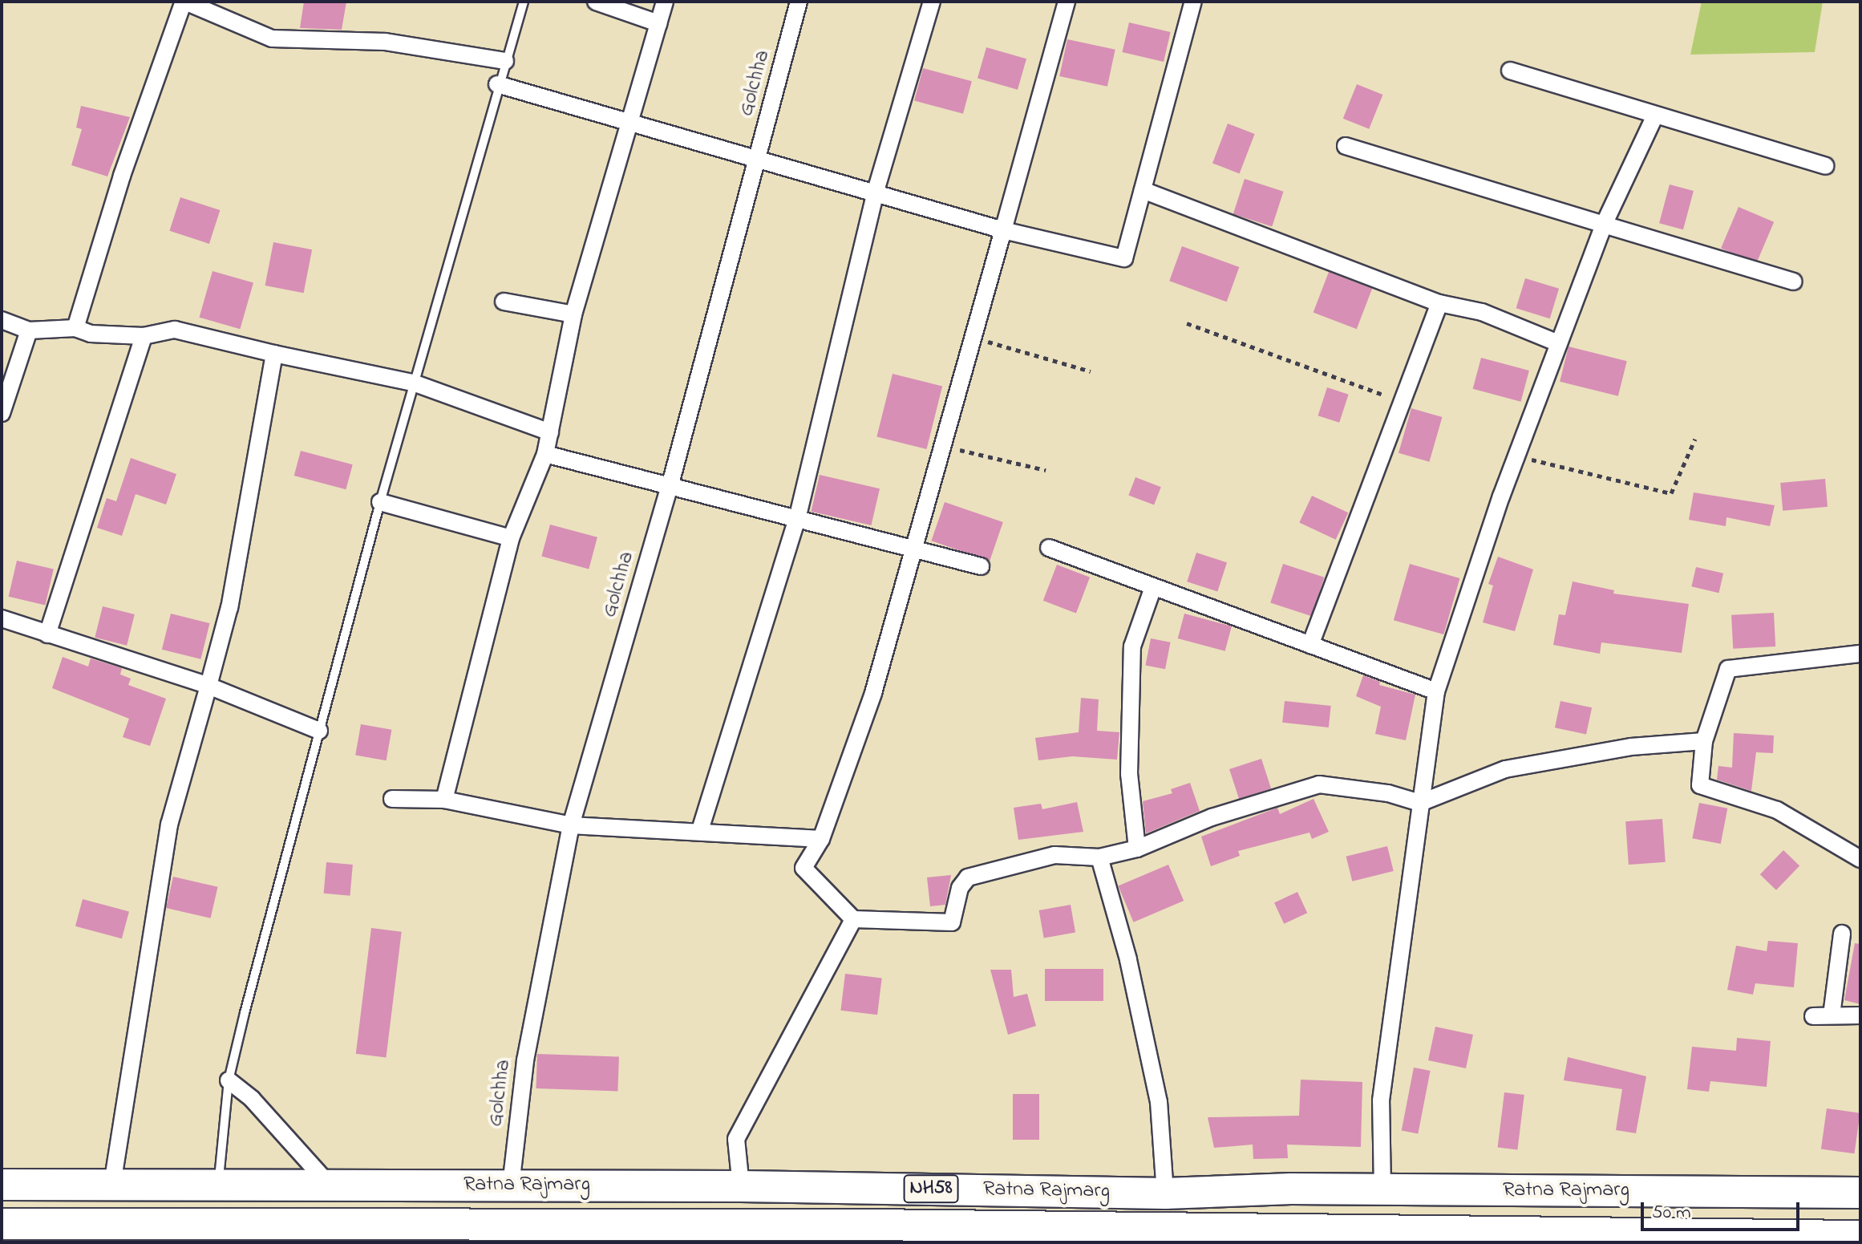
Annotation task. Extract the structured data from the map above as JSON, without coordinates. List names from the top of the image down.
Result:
{
  "streets": {
    "highway": ["Ratna Rajmarg", "NH58"],
    "street": ["Golchha"]
  },
  "crossings": [
    ["Golchha", "Ratna Rajmarg"]
  ],
  "scale_bar": "50 m"
}
